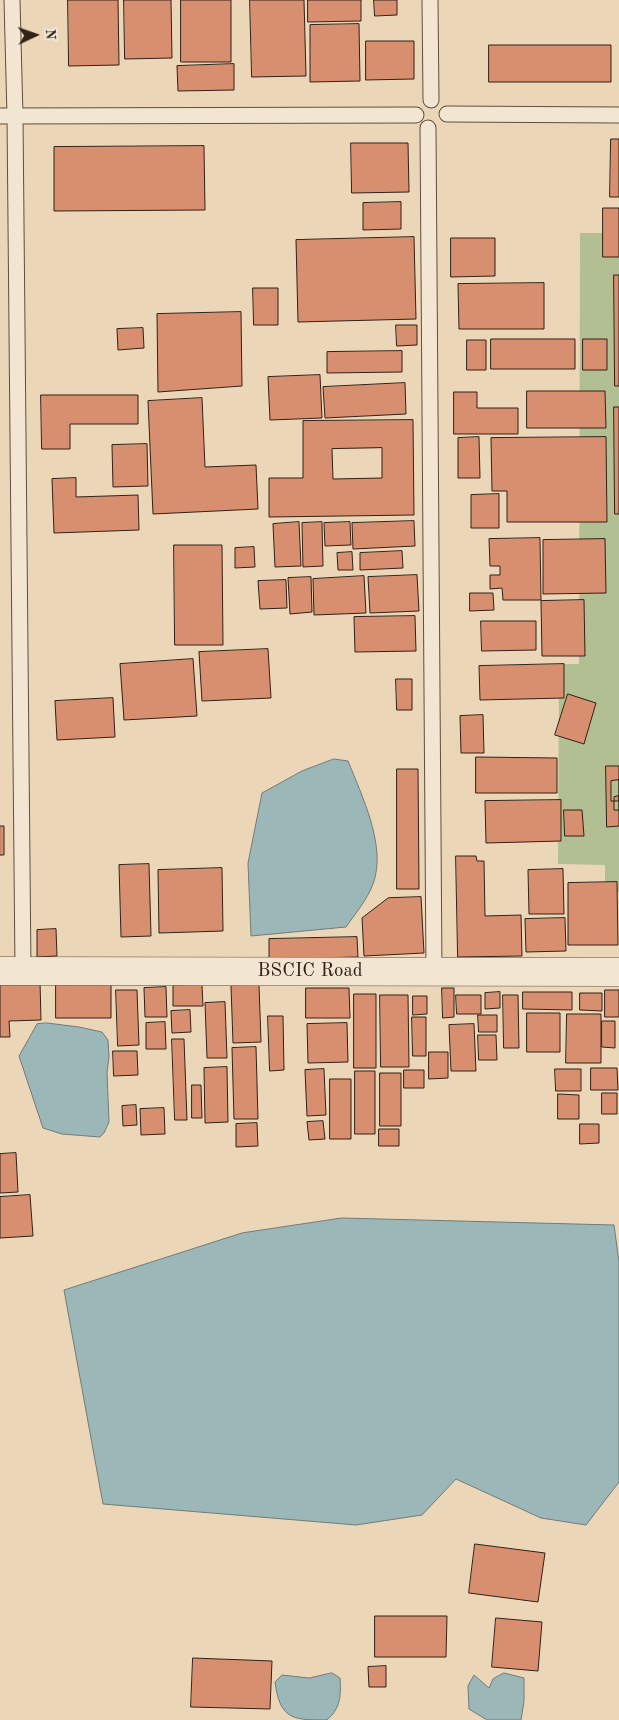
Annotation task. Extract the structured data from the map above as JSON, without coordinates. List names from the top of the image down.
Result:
{
  "streets": {
    "street": ["BSCIC Road"]
  },
  "north": "right"
}
